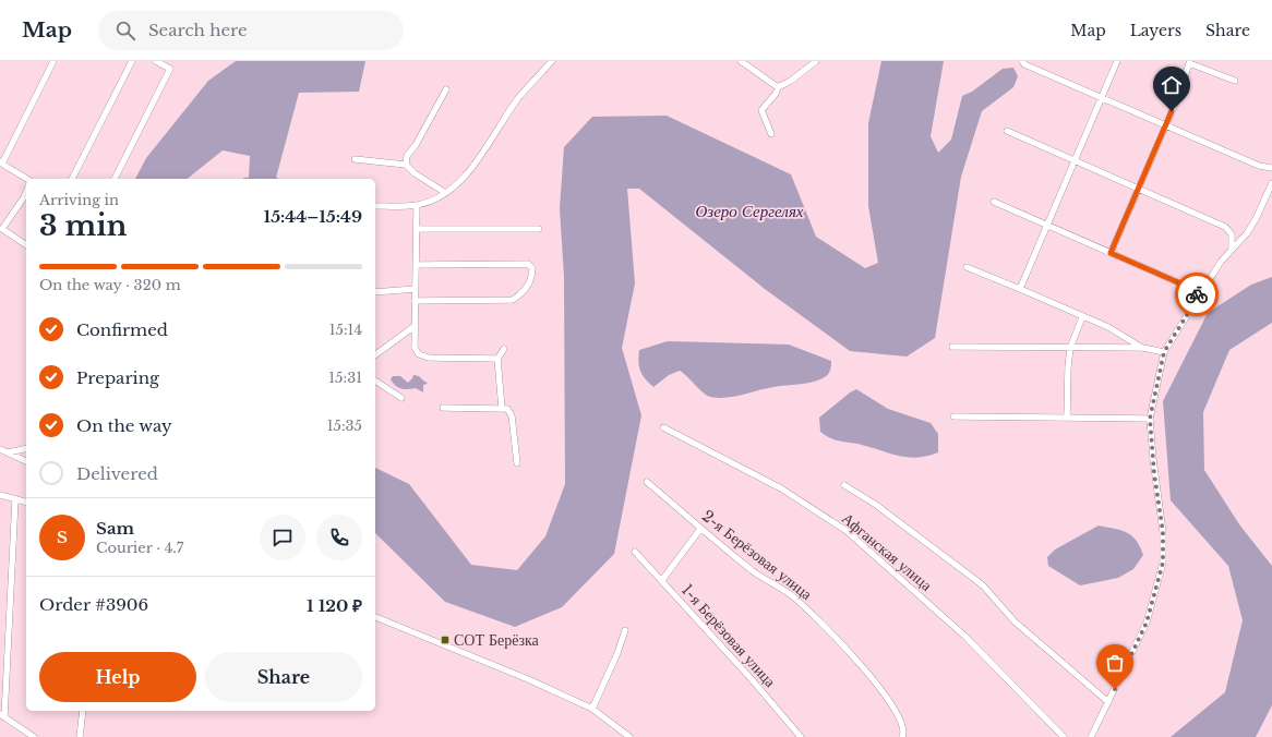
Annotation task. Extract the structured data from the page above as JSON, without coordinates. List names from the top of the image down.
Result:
{
  "streets": {
    "street": ["Афганская улица", "2-я Берёзовая улица", "1-я Берёзовая улица"]
  },
  "water": ["Озеро Сергелях"],
  "places": {
    "transit": ["СОТ Берёзка"]
  },
  "page": {
    "header": "Map",
    "search": "Search here",
    "nav": ["Map", "Layers", "Share"],
    "heading": ["3 min", "Arriving in", "15:44–15:49"],
    "panel": [
      "Sam",
      "Courier · 4.7",
      "Order #3906",
      "1 120 ₽"
    ],
    "bar": "On the way · 320 m",
    "list": [
      ["Confirmed", "15:14"],
      ["Preparing", "15:31"],
      ["On the way", "15:35"],
      "Delivered"
    ],
    "round": "S",
    "buttons": ["Help", "Share"]
  }
}
